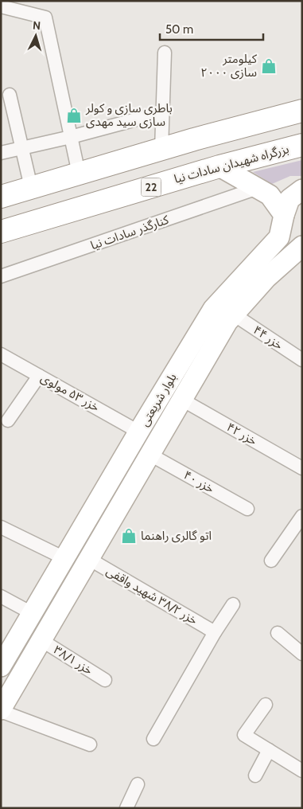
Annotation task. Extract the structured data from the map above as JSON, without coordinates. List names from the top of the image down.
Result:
{
  "streets": {
    "highway": ["بزرگراه شهیدان سادات نیا", "22"],
    "main road": ["بلوار شریعتی"],
    "street": [
      "کنارگذر سادات نیا",
      "خزر ۴۴",
      "خزر ۵۳ مولوی",
      "خزر ۴۲",
      "خزر ۴۰",
      "خزر ۳۸/۲ شهید واقفی",
      "خزر ۳۸/۱"
    ]
  },
  "crossings": [
    ["خزر ۴۴", "بلوار شریعتی"],
    ["خزر ۵۳ مولوی", "بلوار شریعتی"],
    ["بلوار شریعتی", "خزر ۴۲"],
    ["بلوار شریعتی", "خزر ۴۰"],
    ["بلوار شریعتی", "خزر ۳۸/۲ شهید واقفی"],
    ["بلوار شریعتی", "خزر ۳۸/۱"]
  ],
  "places": {
    "shop": ["کیلومتر سازی ۲۰۰۰", "باطری سازی و کولر سازی سید مهدی", "اتو گالری راهنما"]
  },
  "scale_bar": "50 m",
  "north": "top"
}
